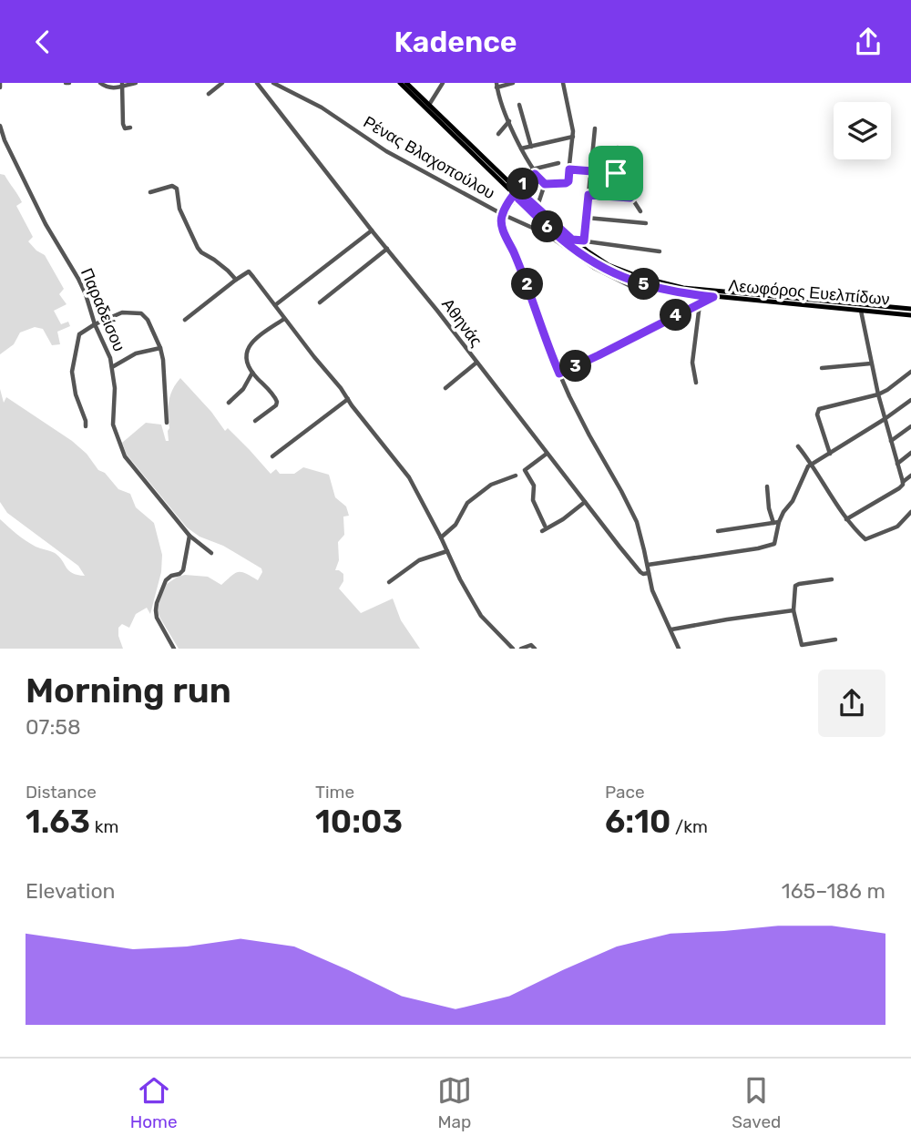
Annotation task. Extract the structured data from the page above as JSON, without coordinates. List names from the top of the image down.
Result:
{
  "streets": {
    "main road": ["Λεωφόρος Ευελπίδων"],
    "street": ["Ρένας Βλαχοπούλου", "Παραδείσου", "Αθηνάς"]
  },
  "crossings": [
    ["Ρένας Βλαχοπούλου", "Λεωφόρος Ευελπίδων"]
  ],
  "page": {
    "header": "Kadence",
    "pins": [
      "1",
      "6",
      "2",
      "5",
      "4",
      "3"
    ],
    "heading": ["Morning run", "07:58"],
    "stats": [
      ["Distance", "1.63 km"],
      ["Time", "10:03"],
      ["Pace", "6:10 /km"]
    ],
    "chart": ["Elevation", "165–186 m"],
    "tabs": ["Home", "Map", "Saved"]
  }
}
